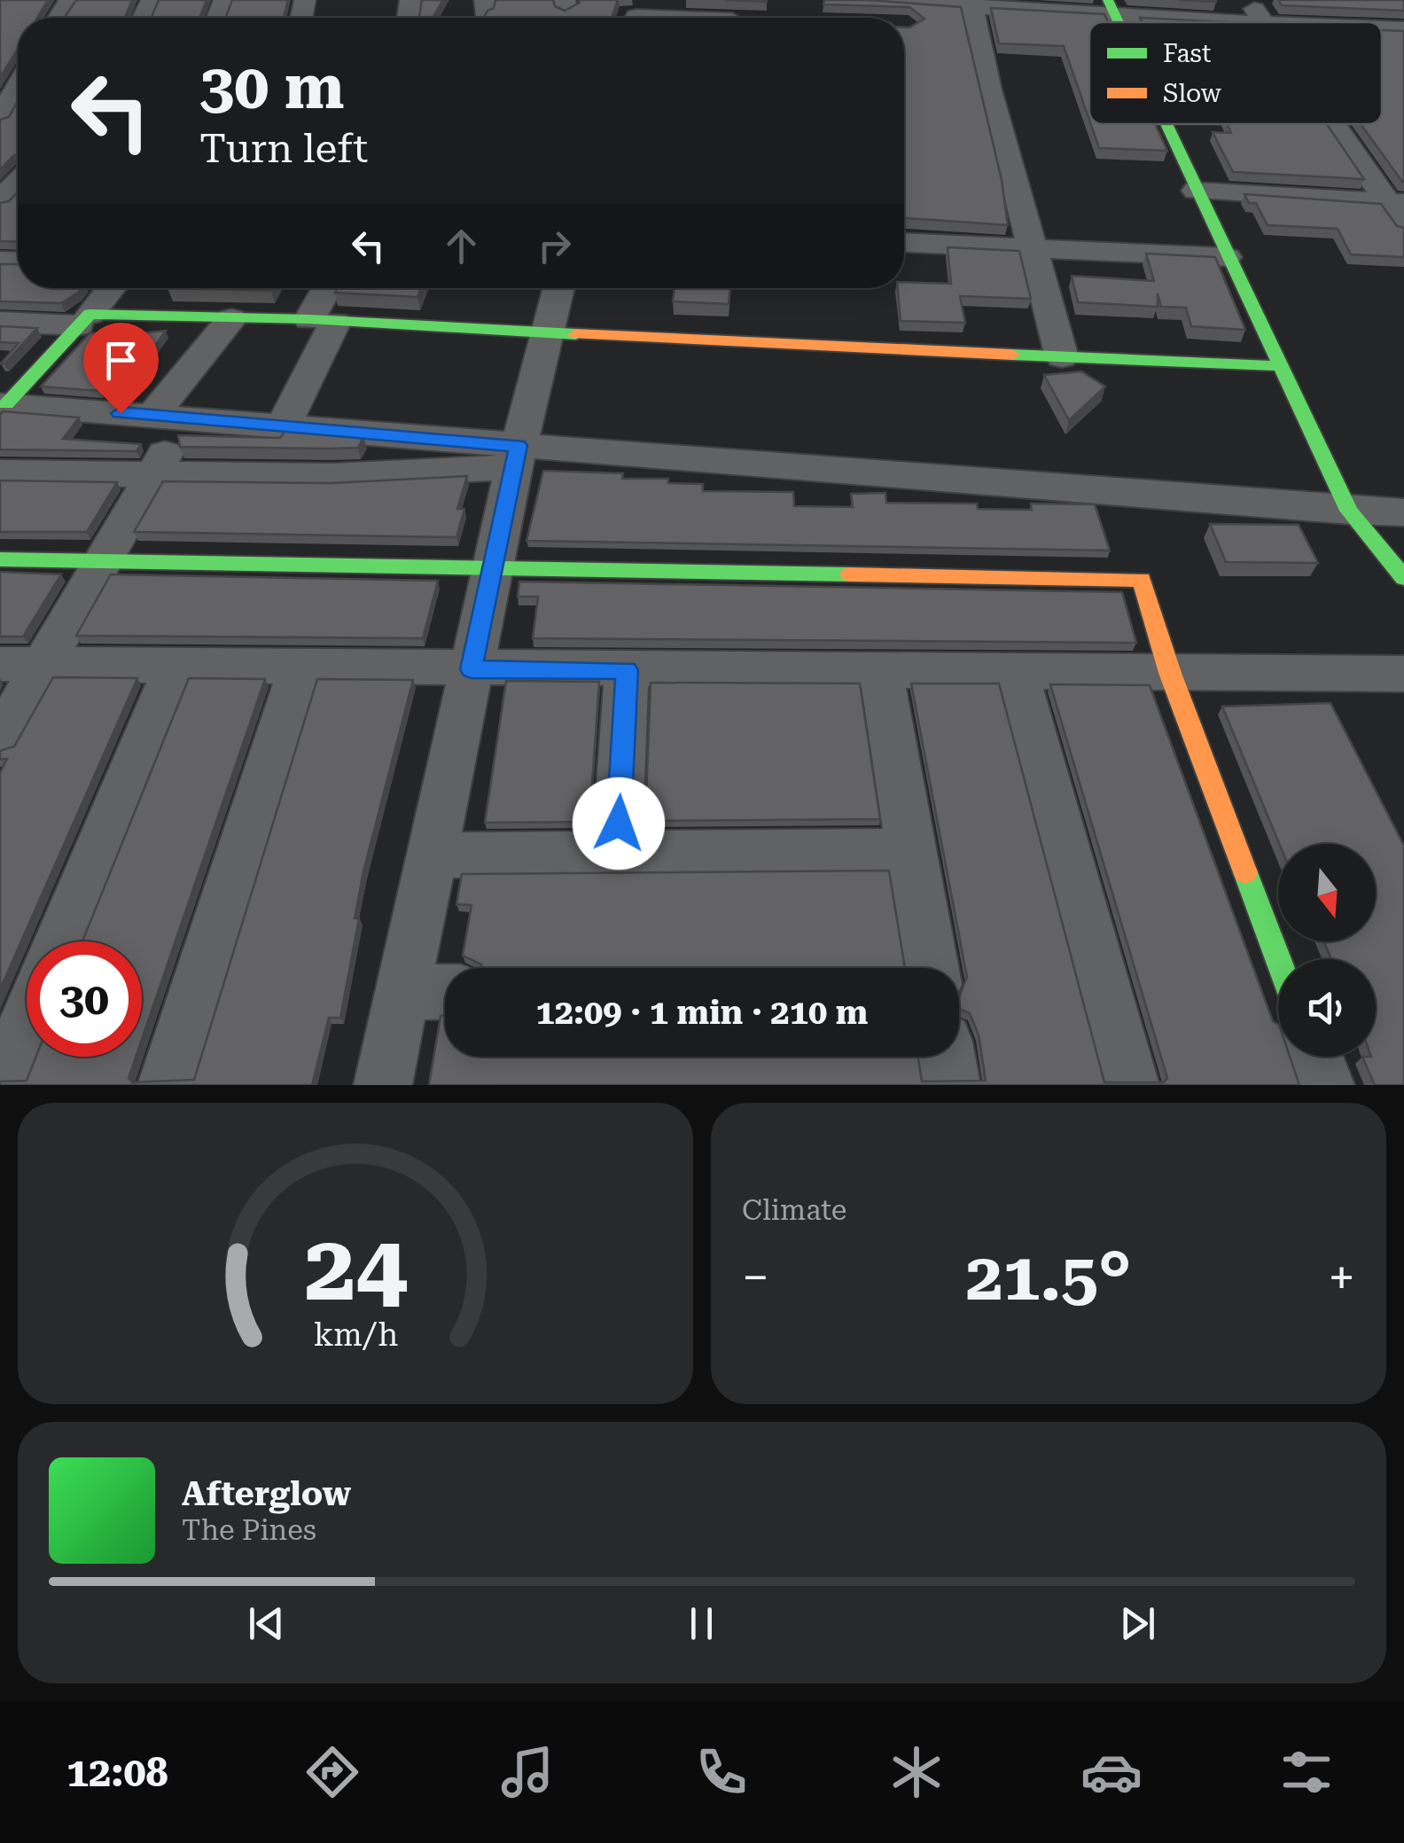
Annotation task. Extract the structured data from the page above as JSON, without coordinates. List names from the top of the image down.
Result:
{
  "legend": ["Fast", "Slow"],
  "north": "bottom",
  "page": {
    "turn": ["30 m", "Turn left"],
    "limit": "30",
    "trip": "12:09 · 1 min · 210 m",
    "tile": "Climate",
    "heat": ["−", "21.5°", "+"],
    "song": ["Afterglow", "The Pines"],
    "tabs": "12:08",
    "gauge": ["24", "km/h"]
  }
}
